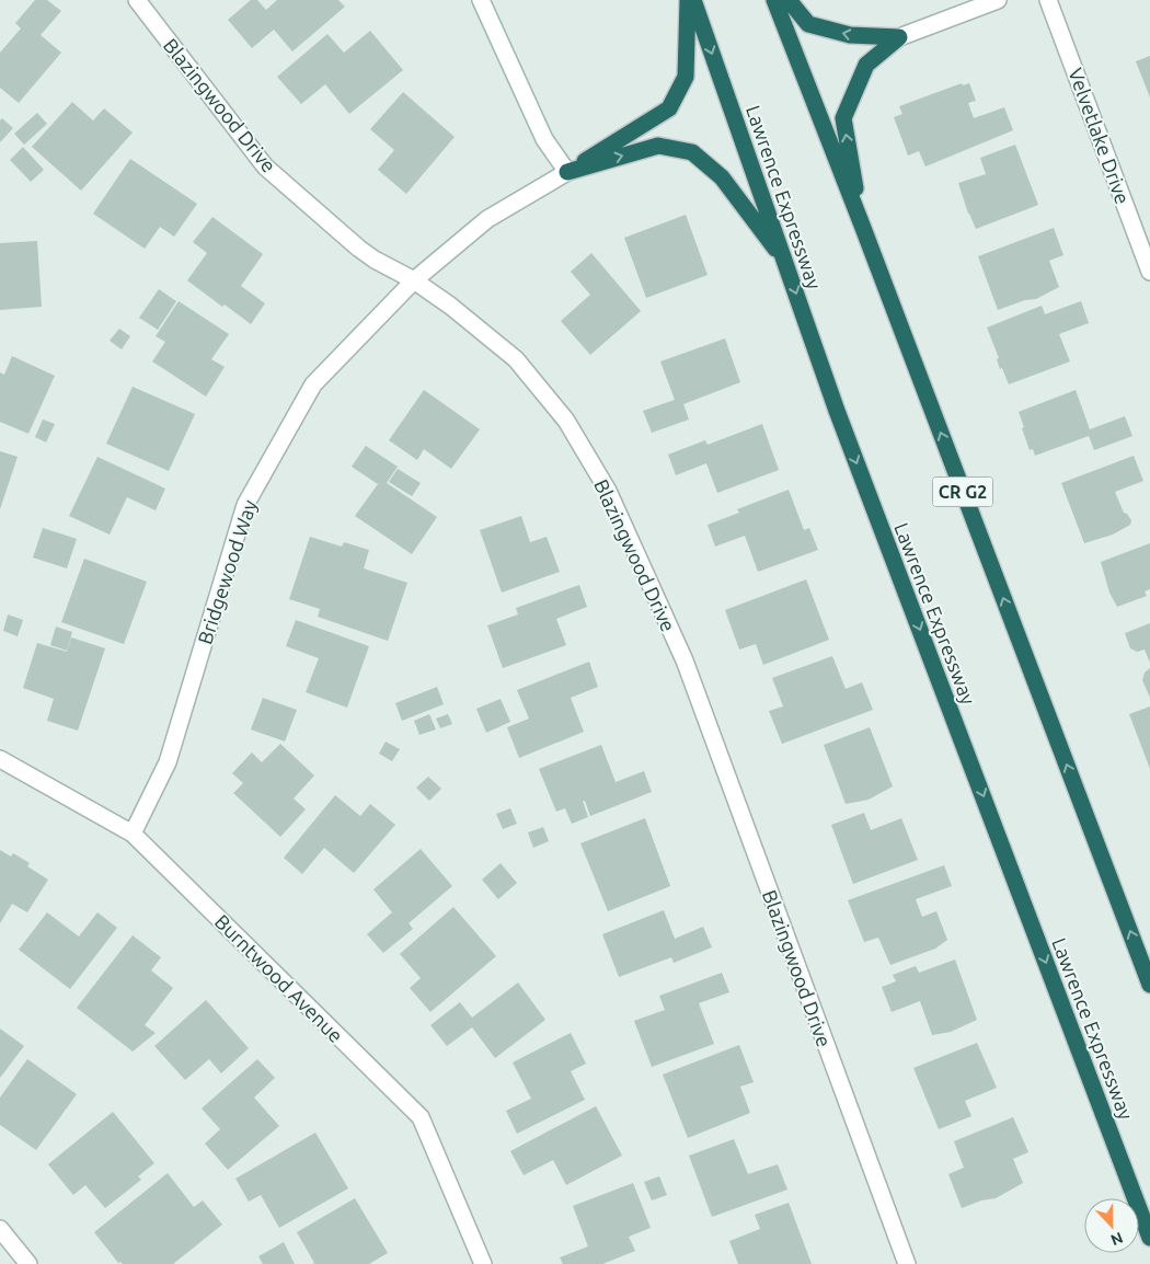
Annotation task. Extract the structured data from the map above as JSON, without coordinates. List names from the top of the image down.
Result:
{
  "streets": {
    "highway": ["Lawrence Expressway", "CR G2"],
    "street": [
      "Blazingwood Drive",
      "Velvetlake Drive",
      "Bridgewood Way",
      "Burntwood Avenue"
    ]
  },
  "crossings": [
    ["Blazingwood Drive", "Bridgewood Way"],
    ["Bridgewood Way", "Burntwood Avenue"]
  ],
  "north": "bottom"
}
